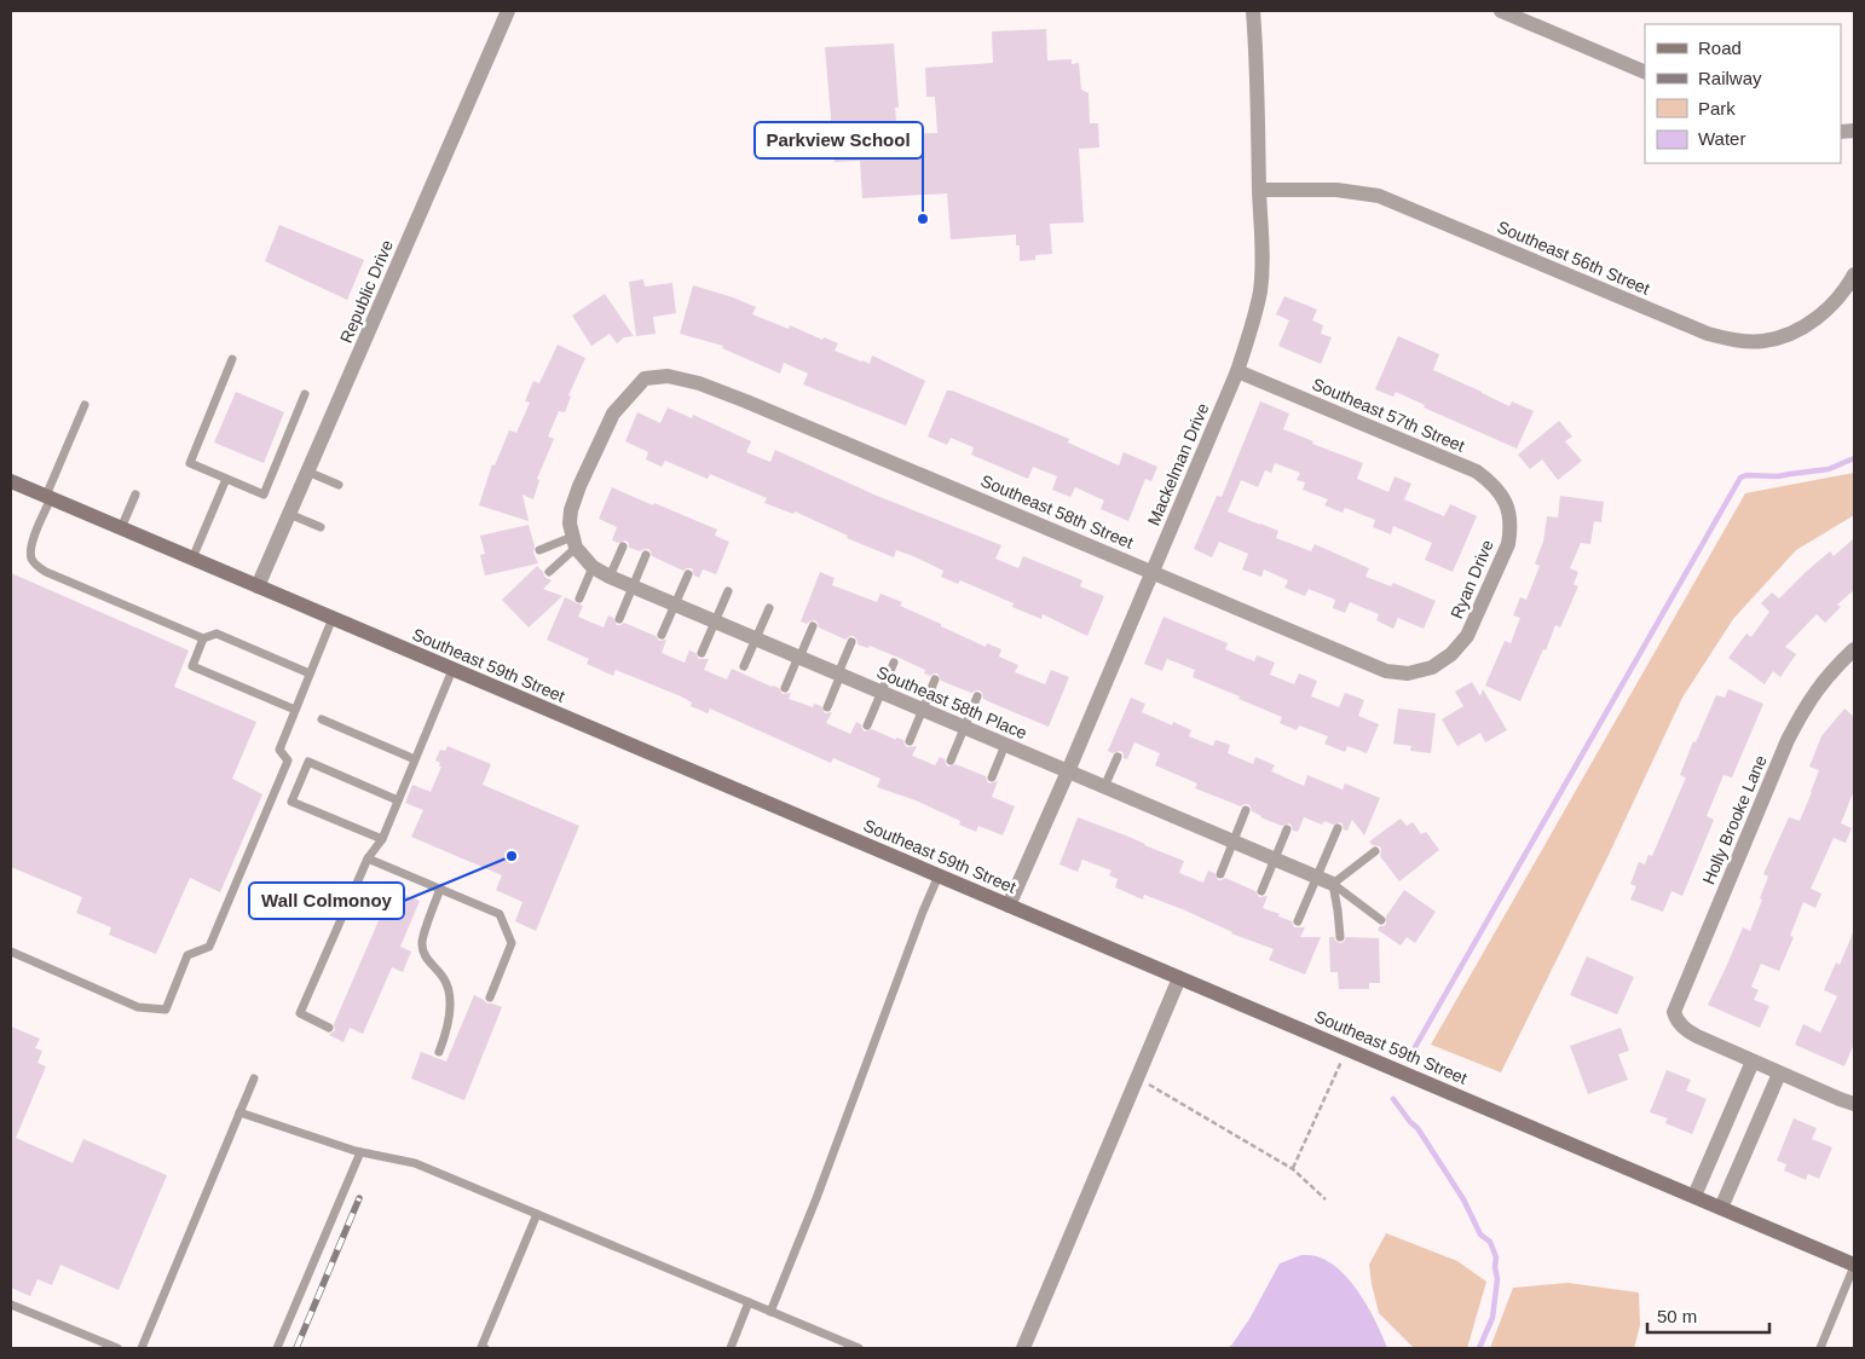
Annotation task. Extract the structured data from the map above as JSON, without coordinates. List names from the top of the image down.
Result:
{
  "streets": {
    "main road": ["Southeast 59th Street"],
    "street": [
      "Southeast 56th Street",
      "Republic Drive",
      "Southeast 57th Street",
      "Mackelman Drive",
      "Southeast 58th Street",
      "Ryan Drive",
      "Southeast 58th Place",
      "Holly Brooke Lane"
    ]
  },
  "crossings": [
    ["Southeast 56th Street", "Mackelman Drive"],
    ["Republic Drive", "Southeast 59th Street"],
    ["Southeast 57th Street", "Mackelman Drive"],
    ["Southeast 57th Street", "Ryan Drive"],
    ["Mackelman Drive", "Southeast 58th Street"],
    ["Mackelman Drive", "Southeast 59th Street"],
    ["Mackelman Drive", "Southeast 58th Place"],
    ["Southeast 58th Street", "Ryan Drive"],
    ["Southeast 58th Street", "Southeast 58th Place"]
  ],
  "places": ["Parkview School", "Wall Colmonoy"],
  "legend": [
    "Road",
    "Railway",
    "Park",
    "Water"
  ],
  "scale_bar": "50 m"
}
